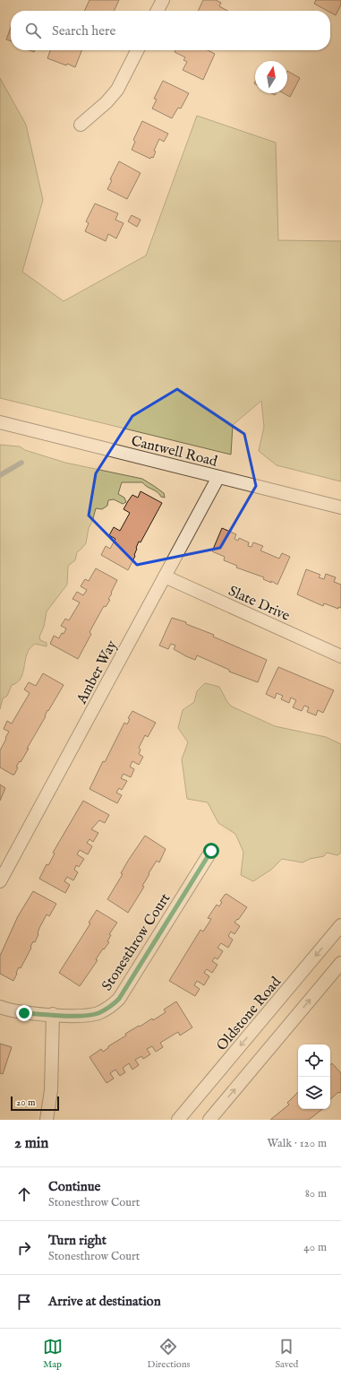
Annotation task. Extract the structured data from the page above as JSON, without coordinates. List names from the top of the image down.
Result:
{
  "streets": {
    "street": [
      "Cantwell Road",
      "Slate Drive",
      "Amber Way",
      "Stonesthrow Court",
      "Oldstone Road"
    ]
  },
  "crossings": [
    ["Cantwell Road", "Amber Way"],
    ["Slate Drive", "Amber Way"]
  ],
  "scale_bar": "20 m",
  "north": "top",
  "page": {
    "search": "Search here",
    "scale": "20 m",
    "heading": ["2 min", "Walk · 120 m"],
    "list": [
      ["Continue", "Stonesthrow Court", "80 m"],
      ["Turn right", "Stonesthrow Court", "40 m"],
      "Arrive at destination"
    ],
    "nav": ["Map", "Directions", "Saved"]
  }
}
